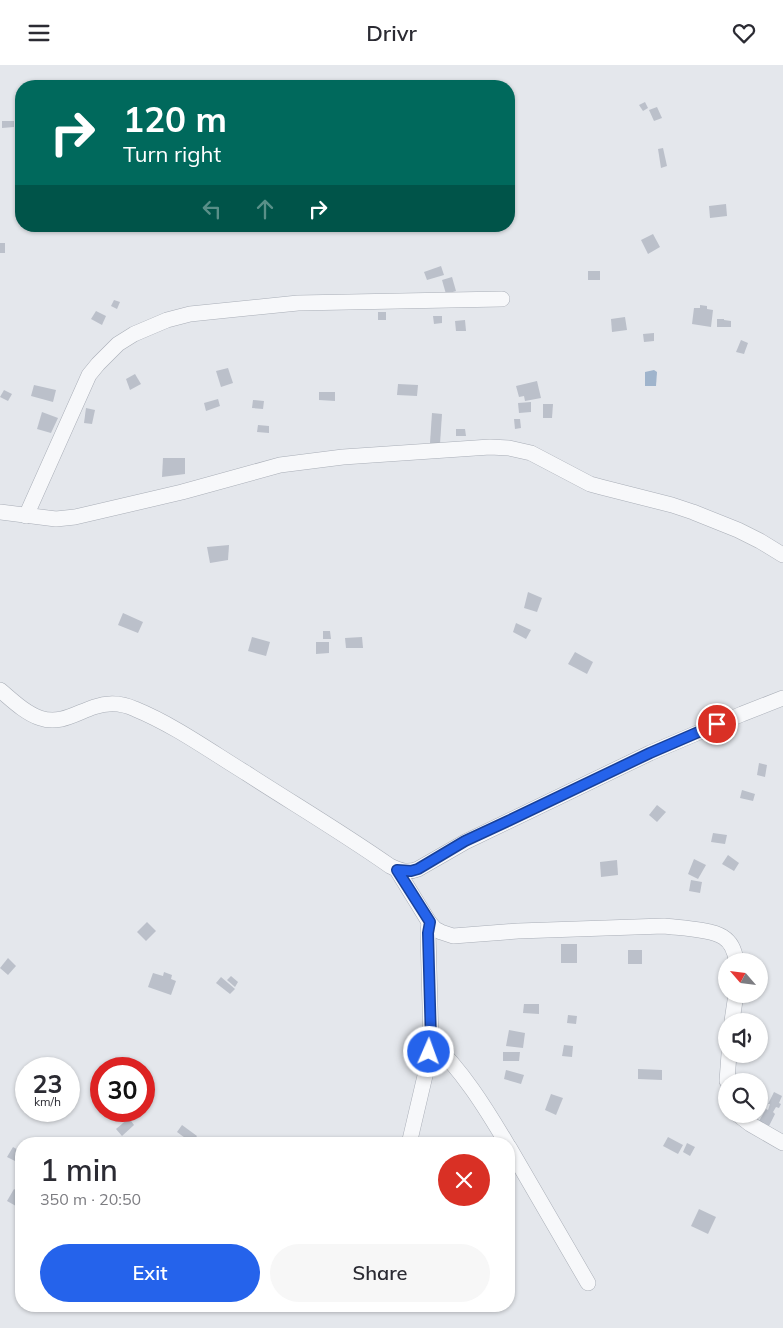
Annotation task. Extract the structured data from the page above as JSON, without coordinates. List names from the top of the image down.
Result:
{
  "north": "top left",
  "page": {
    "header": "Drivr",
    "turn": ["120 m", "Turn right"],
    "speed": "23 km/h",
    "limit": "30",
    "heading": ["1 min", "350 m · 20:50"],
    "buttons": ["Exit", "Share"]
  }
}
